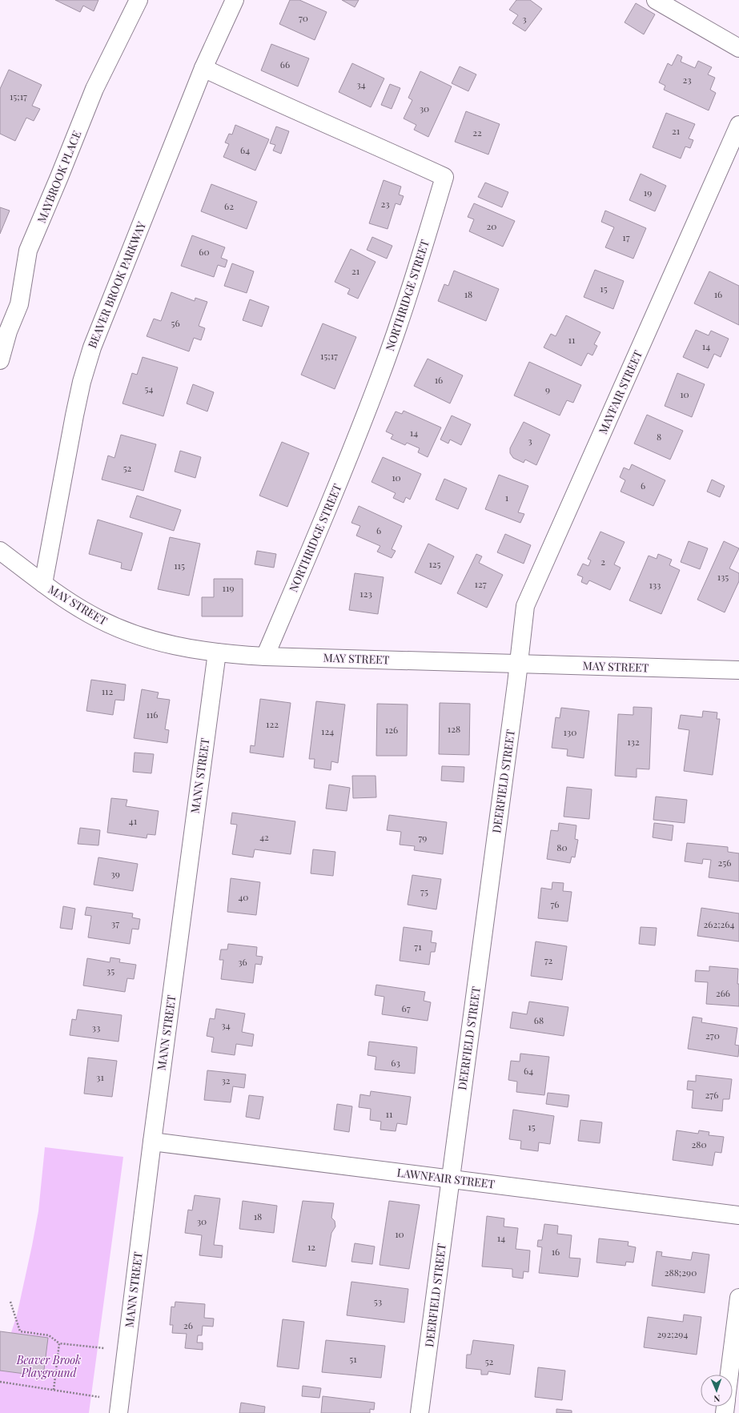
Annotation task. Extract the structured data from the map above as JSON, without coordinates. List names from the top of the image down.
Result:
{
  "streets": {
    "street": [
      "MAYBROOK PLACE",
      "BEAVER BROOK PARKWAY",
      "NORTHRIDGE STREET",
      "MAYFAIR STREET",
      "MAY STREET",
      "MANN STREET",
      "DEERFIELD STREET",
      "LAWNFAIR STREET"
    ]
  },
  "crossings": [
    ["BEAVER BROOK PARKWAY", "NORTHRIDGE STREET"],
    ["BEAVER BROOK PARKWAY", "MAY STREET"],
    ["NORTHRIDGE STREET", "MAY STREET"],
    ["MAYFAIR STREET", "MAY STREET"],
    ["MAYFAIR STREET", "DEERFIELD STREET"],
    ["MAY STREET", "MANN STREET"],
    ["MAY STREET", "DEERFIELD STREET"],
    ["MANN STREET", "LAWNFAIR STREET"],
    ["DEERFIELD STREET", "LAWNFAIR STREET"]
  ],
  "parks": ["Beaver Brook Playground"],
  "house_numbers": [
    "70",
    "3",
    "66",
    "23",
    "34",
    "15;17",
    "30",
    "21",
    "22",
    "64",
    "19",
    "23",
    "62",
    "20",
    "17",
    "60",
    "21",
    "15",
    "18",
    "16",
    "56",
    "11",
    "14",
    "15;17",
    "16",
    "54",
    "9",
    "10",
    "14",
    "8",
    "3",
    "52",
    "10",
    "6",
    "1",
    "6",
    "2",
    "125",
    "115",
    "135",
    "127",
    "133",
    "119",
    "123",
    "112",
    "116",
    "122",
    "128",
    "126",
    "124",
    "130",
    "132",
    "41",
    "42",
    "79",
    "80",
    "256",
    "39",
    "75",
    "40",
    "76",
    "37",
    "262;264",
    "71",
    "72",
    "36",
    "35",
    "266",
    "67",
    "68",
    "34",
    "33",
    "270",
    "63",
    "64",
    "31",
    "32",
    "276",
    "11",
    "15",
    "280",
    "18",
    "30",
    "10",
    "14",
    "12",
    "16",
    "288;290",
    "53",
    "26",
    "292;294",
    "51",
    "52"
  ],
  "north": "bottom"
}
